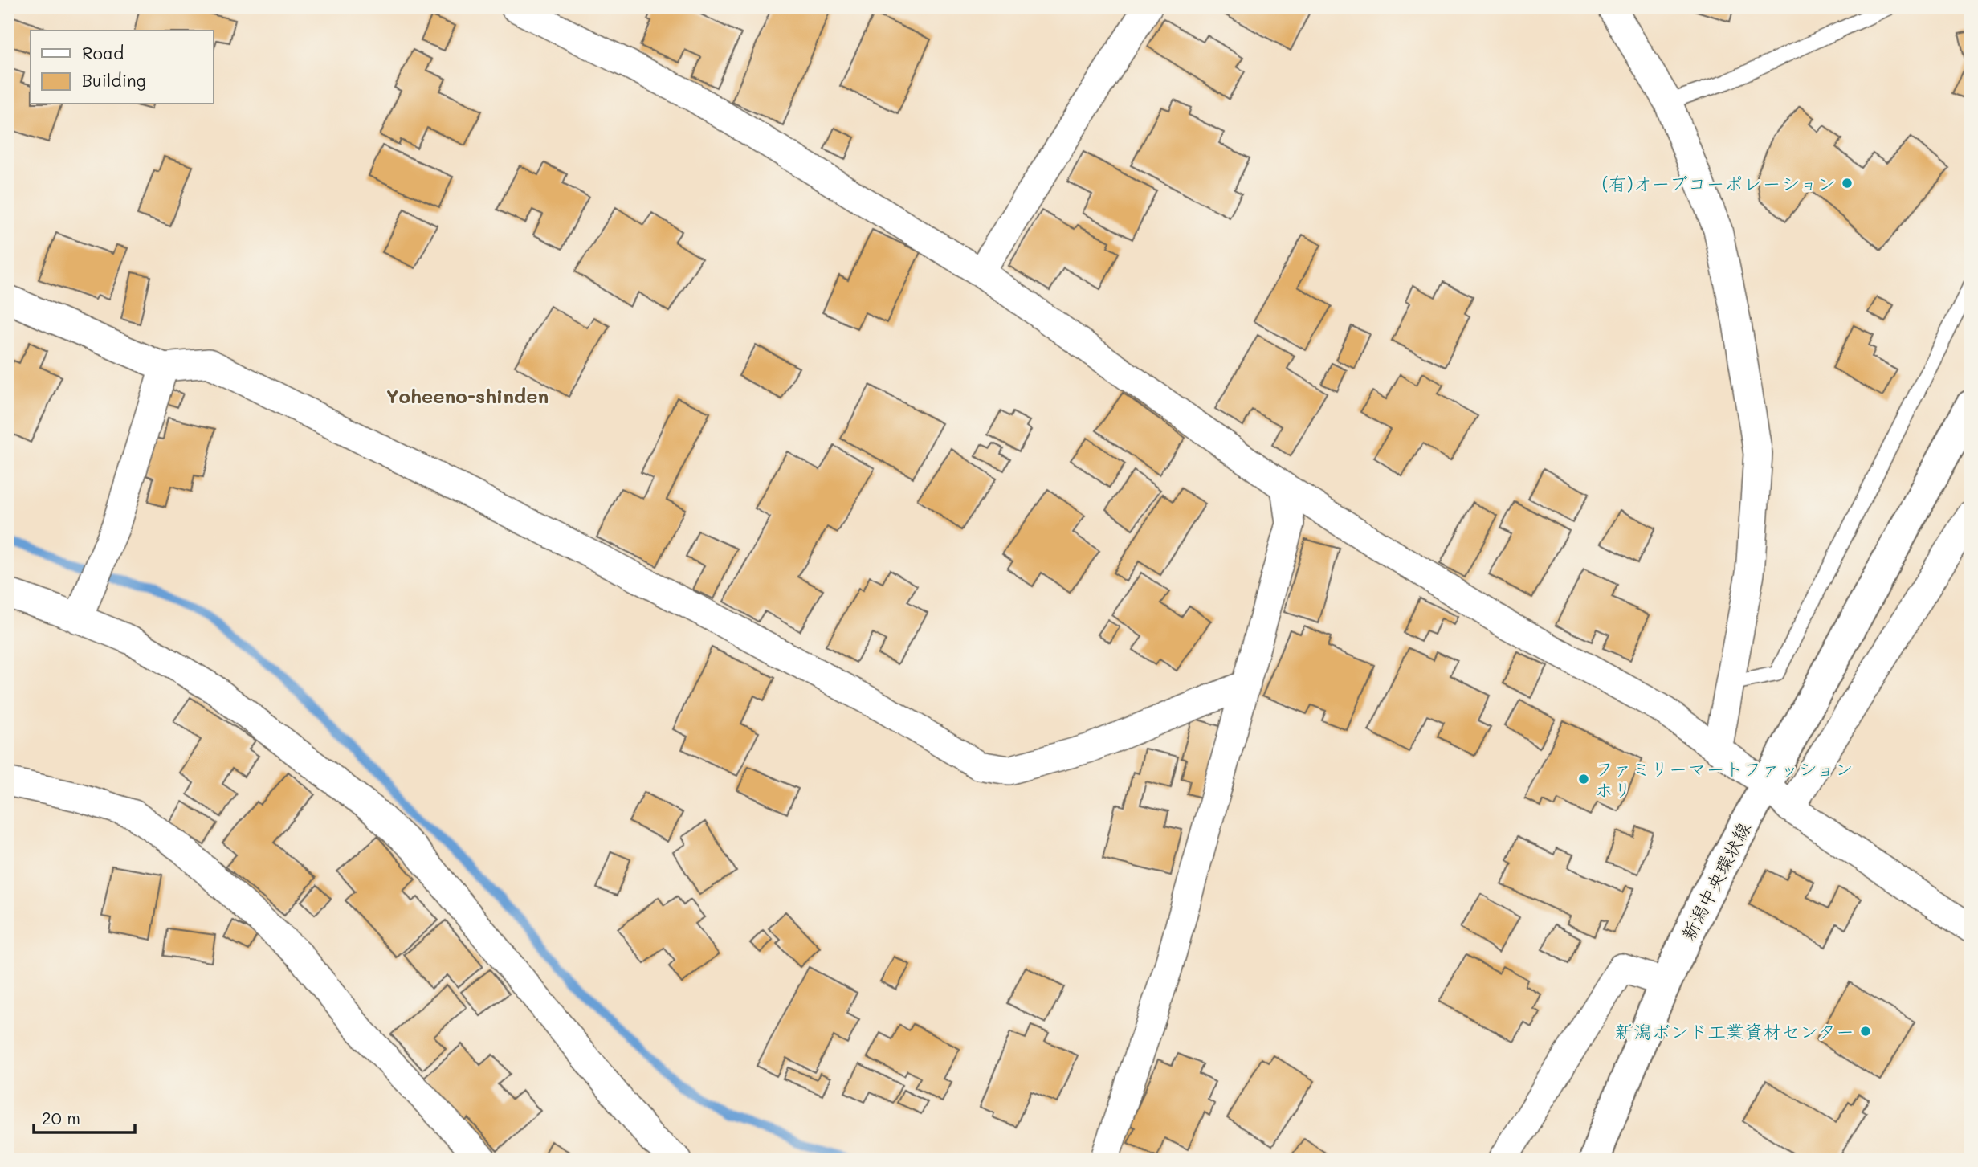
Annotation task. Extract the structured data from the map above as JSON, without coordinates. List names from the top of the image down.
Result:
{
  "streets": {
    "main road": ["新潟中央環状線"]
  },
  "districts": ["Yoheeno-shinden"],
  "places": ["(有)オーブコーポレーション", "ファミリーマートファッション ホリ", "新潟ボンド工業資材センター"],
  "legend": ["Road", "Building"],
  "scale_bar": "20 m"
}
